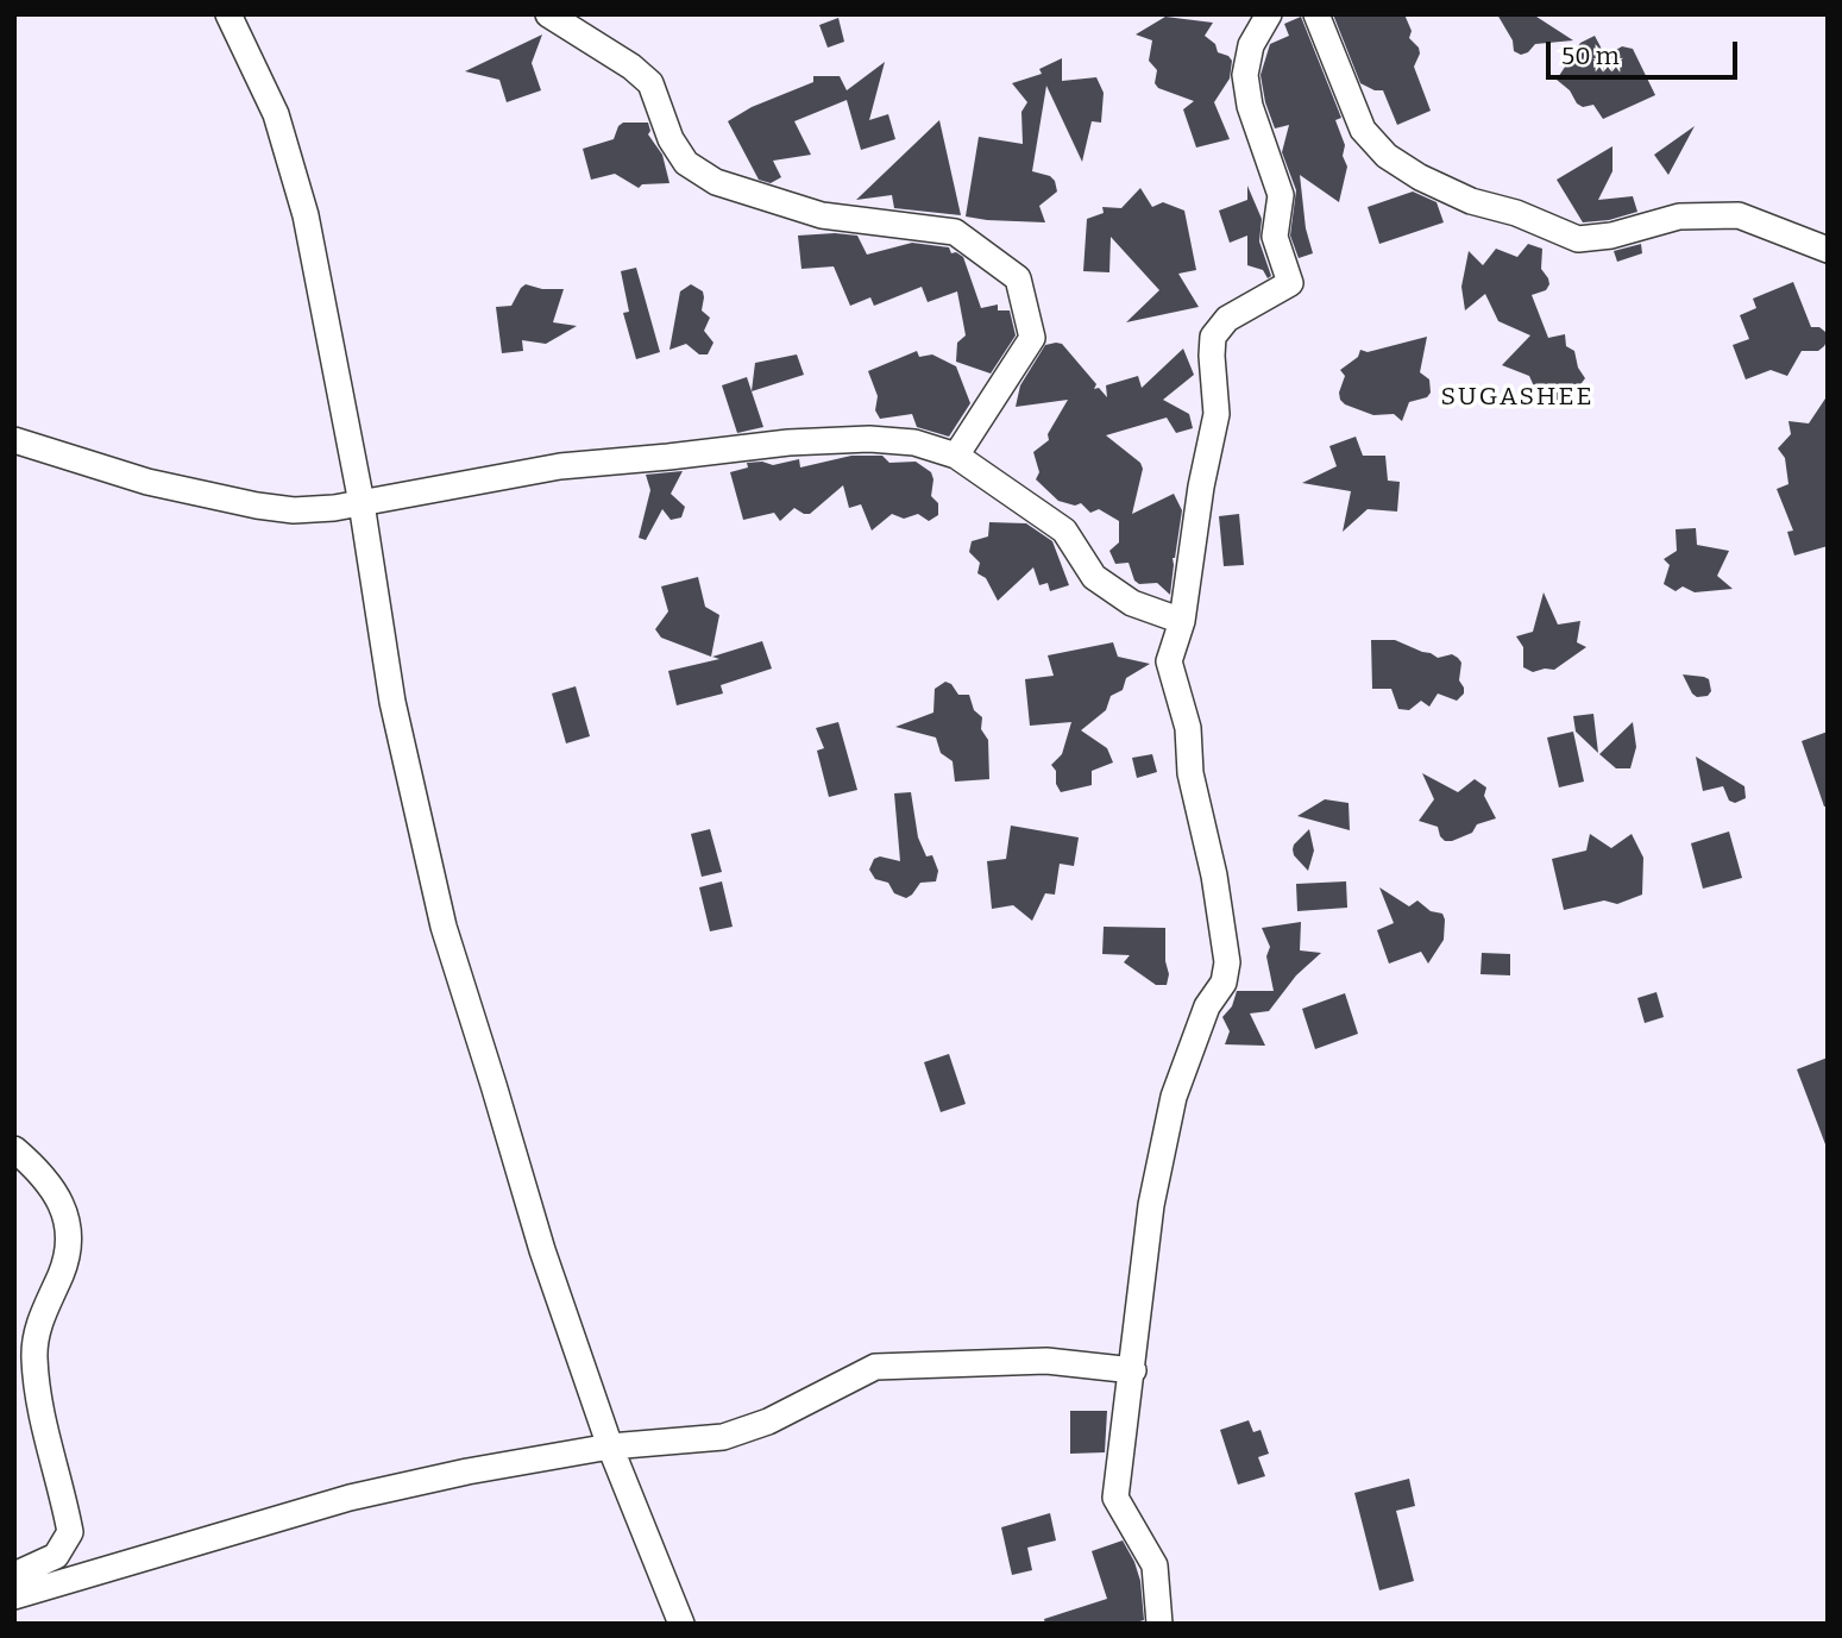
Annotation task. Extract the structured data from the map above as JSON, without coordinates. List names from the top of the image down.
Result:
{
  "districts": ["SUGASHEE"],
  "scale_bar": "50 m"
}
